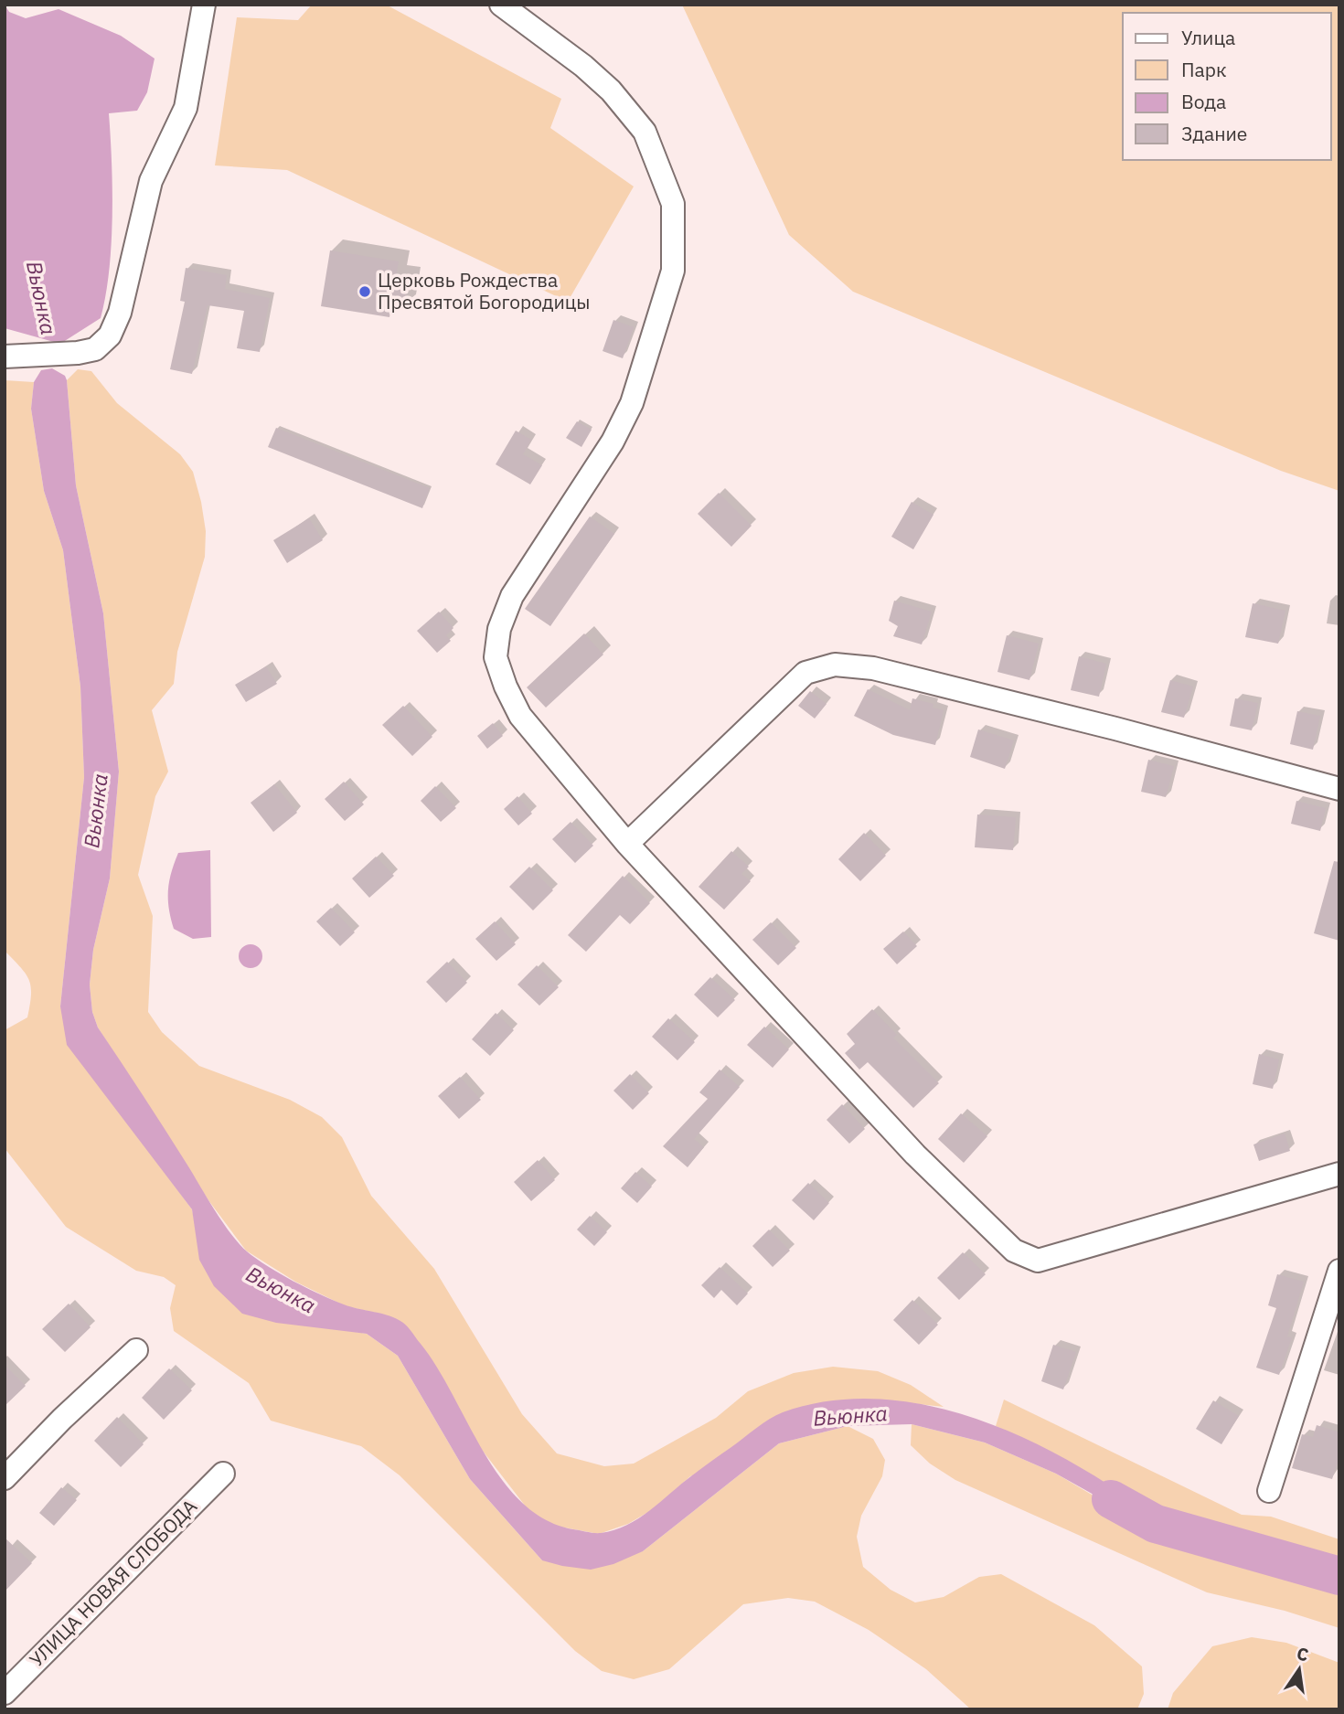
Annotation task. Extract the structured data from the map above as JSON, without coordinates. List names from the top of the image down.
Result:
{
  "streets": {
    "street": ["УЛИЦА НОВАЯ СЛОБОДА"]
  },
  "water": ["Вьюнка"],
  "places": ["Церковь Рождества Пресвятой Богородицы"],
  "legend": [
    "Улица",
    "Парк",
    "Вода",
    "Здание"
  ],
  "north": "top"
}
